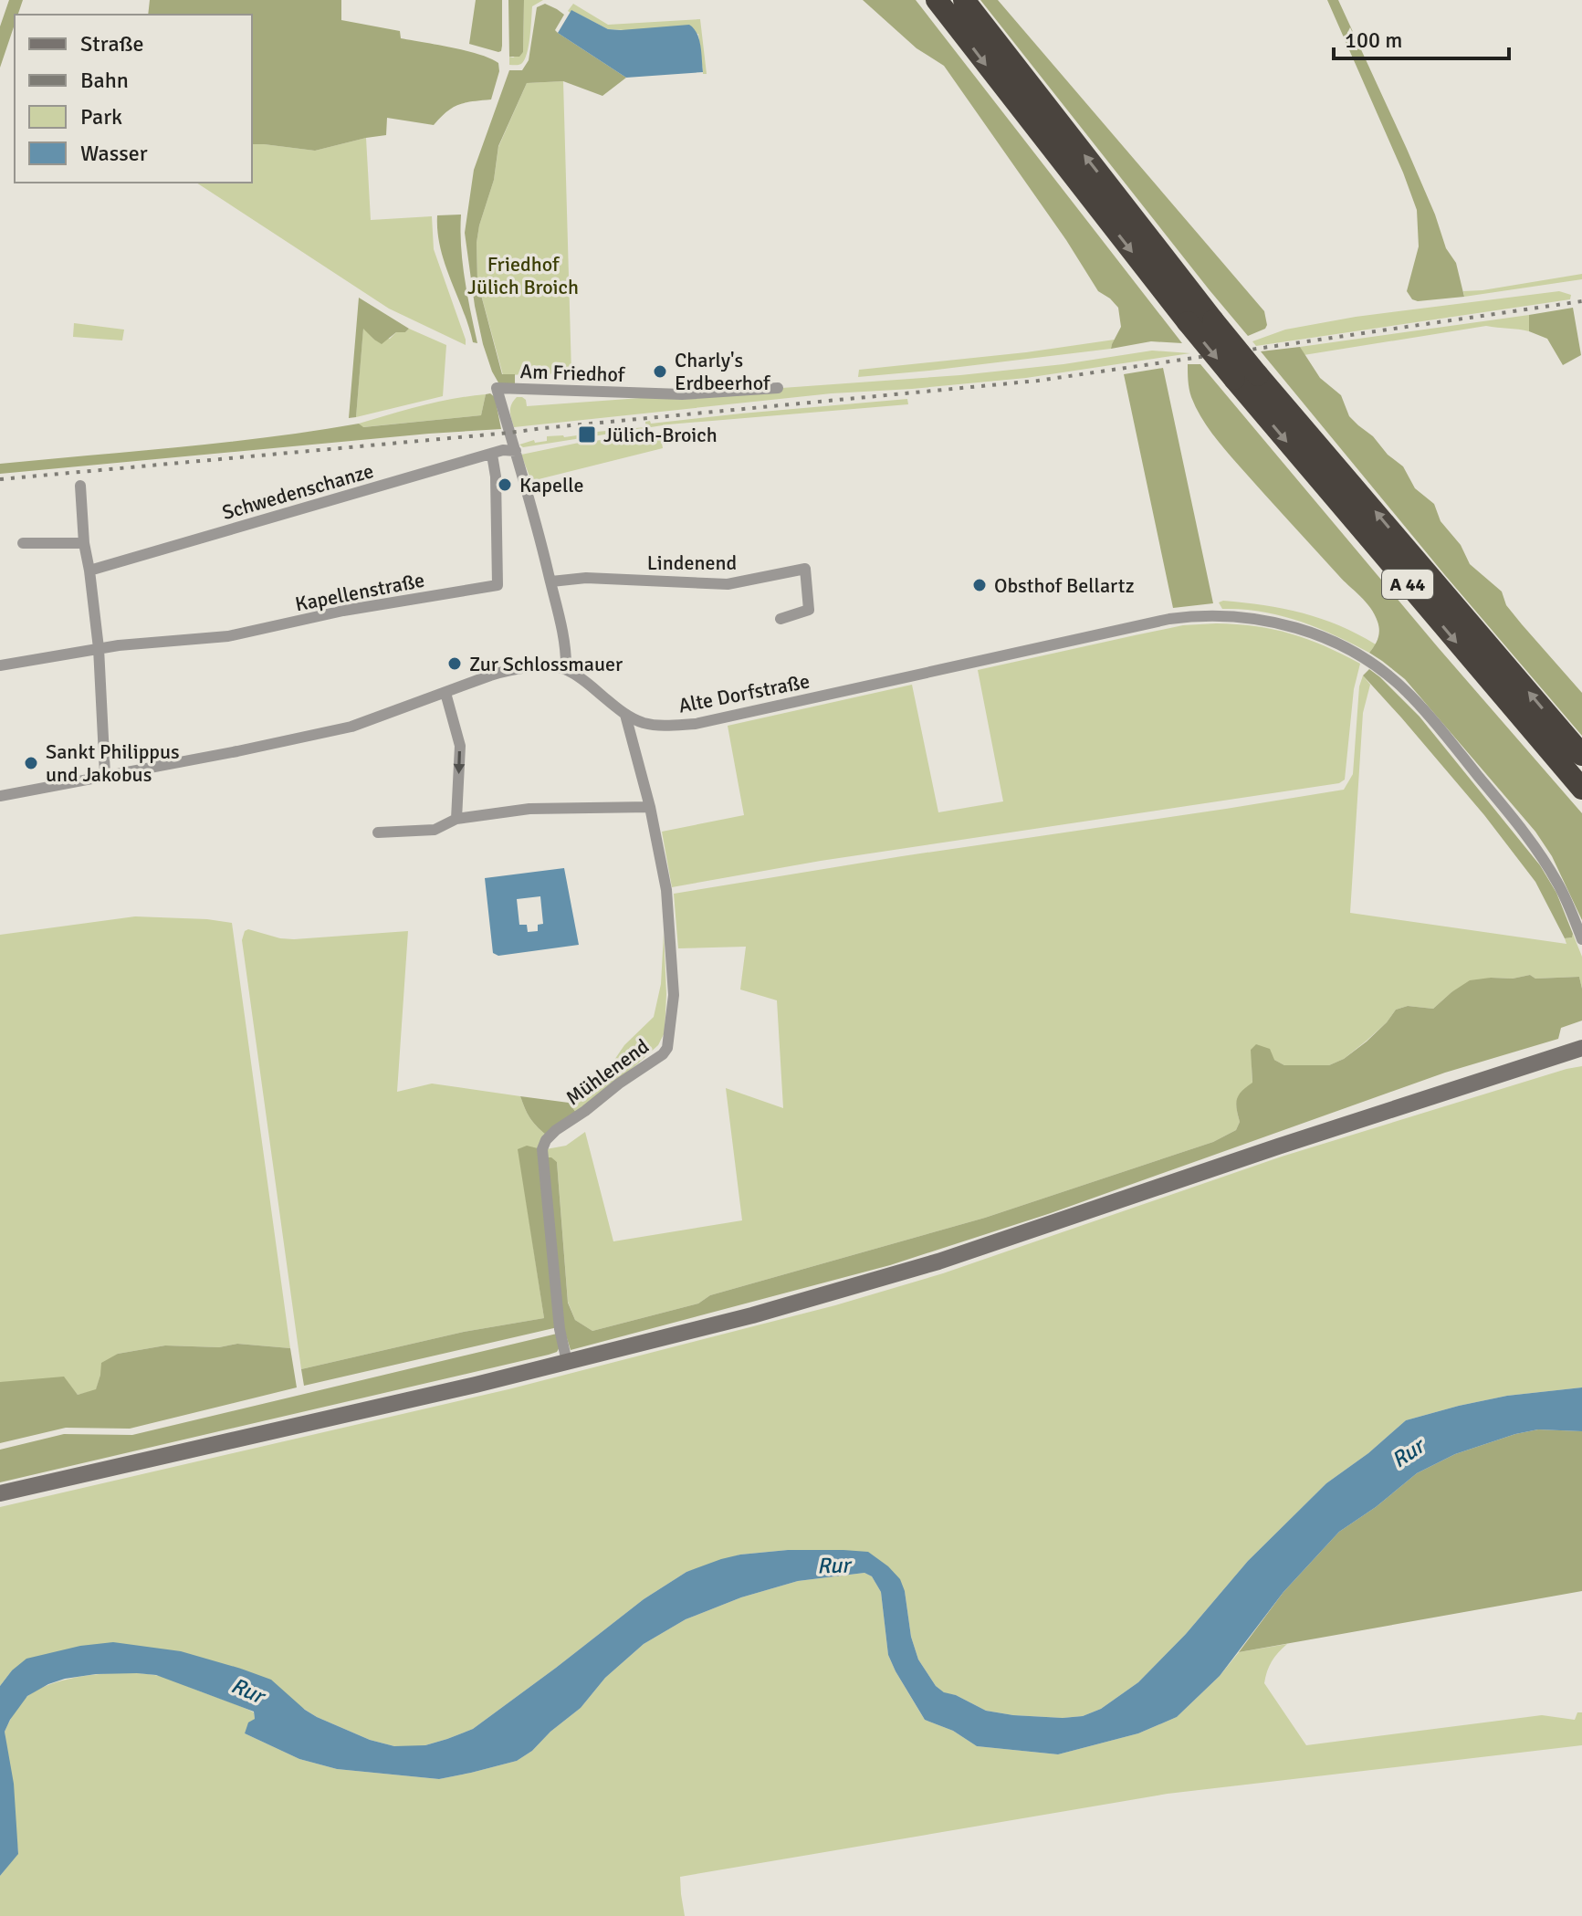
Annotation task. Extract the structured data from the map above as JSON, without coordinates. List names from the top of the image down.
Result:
{
  "streets": {
    "highway": ["A 44"],
    "street": [
      "Am Friedhof",
      "Schwedenschanze",
      "Lindenend",
      "Kapellenstraße",
      "Alte Dorfstraße",
      "Mühlenend"
    ]
  },
  "crossings": [
    ["Am Friedhof", "Schwedenschanze"],
    ["Schwedenschanze", "Kapellenstraße"],
    ["Alte Dorfstraße", "Mühlenend"]
  ],
  "water": ["Rur"],
  "parks": ["Friedhof Jülich Broich"],
  "places": {
    "other": [
      "Charly's Erdbeerhof",
      "Kapelle",
      "Obsthof Bellartz",
      "Zur Schlossmauer",
      "Sankt Philippus und Jakobus"
    ],
    "transit": ["Jülich-Broich"]
  },
  "legend": [
    "Straße",
    "Bahn",
    "Park",
    "Wasser"
  ],
  "scale_bar": "100 m"
}
